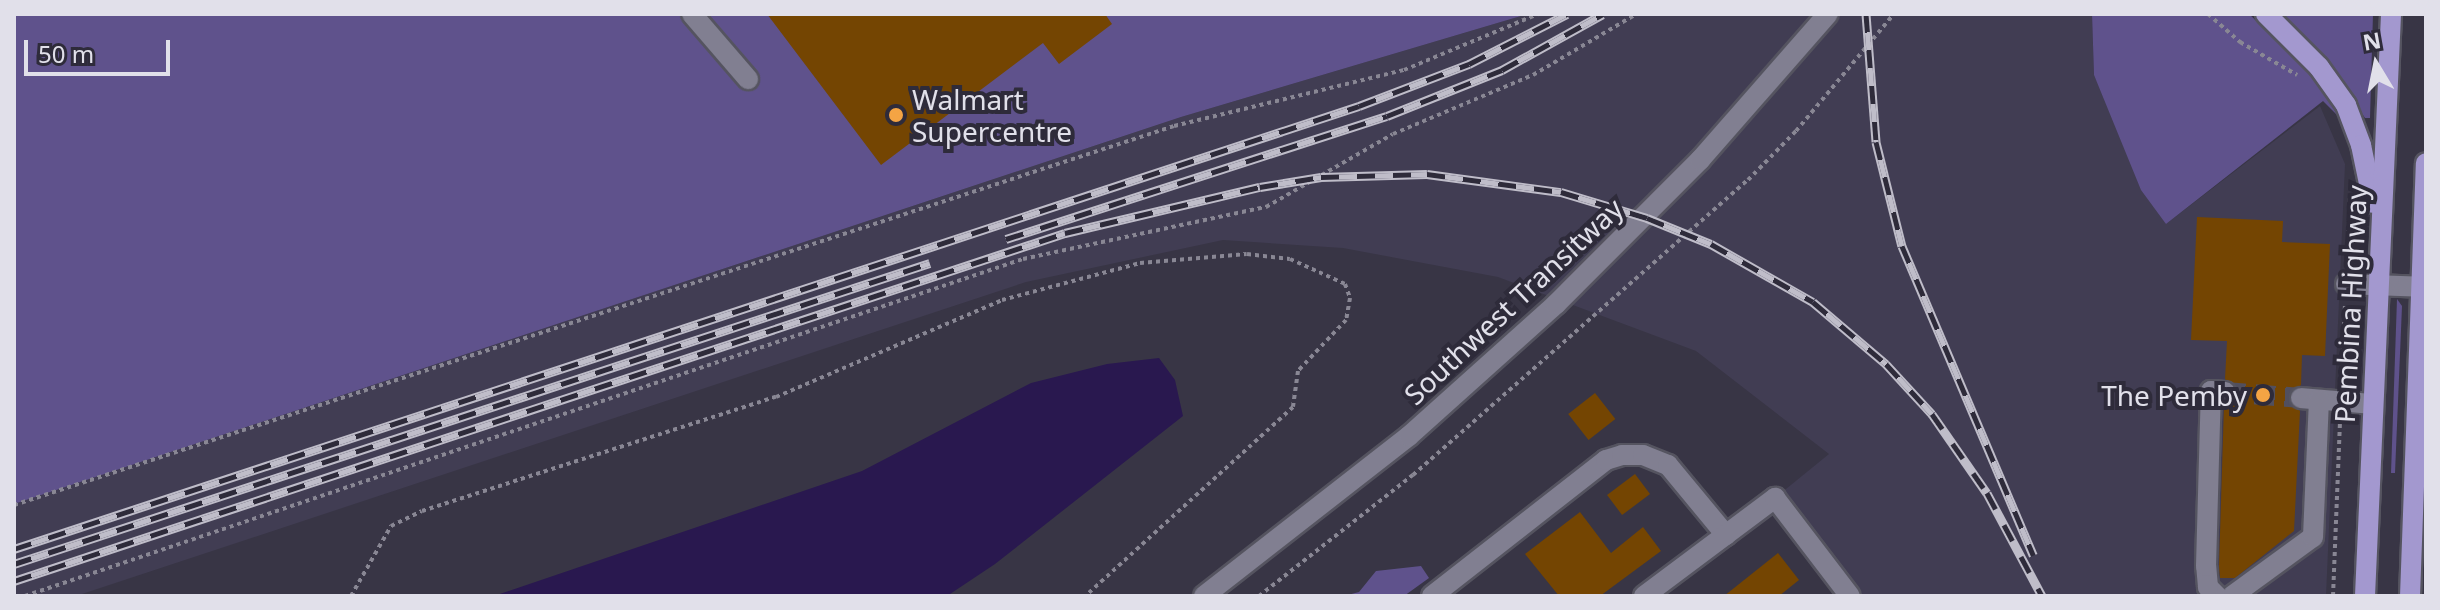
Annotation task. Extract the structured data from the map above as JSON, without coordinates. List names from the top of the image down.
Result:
{
  "streets": {
    "main road": ["Pembina Highway"],
    "street": ["Southwest Transitway"]
  },
  "places": ["Walmart Supercentre", "The Pemby"],
  "scale_bar": "50 m",
  "north": "top"
}
